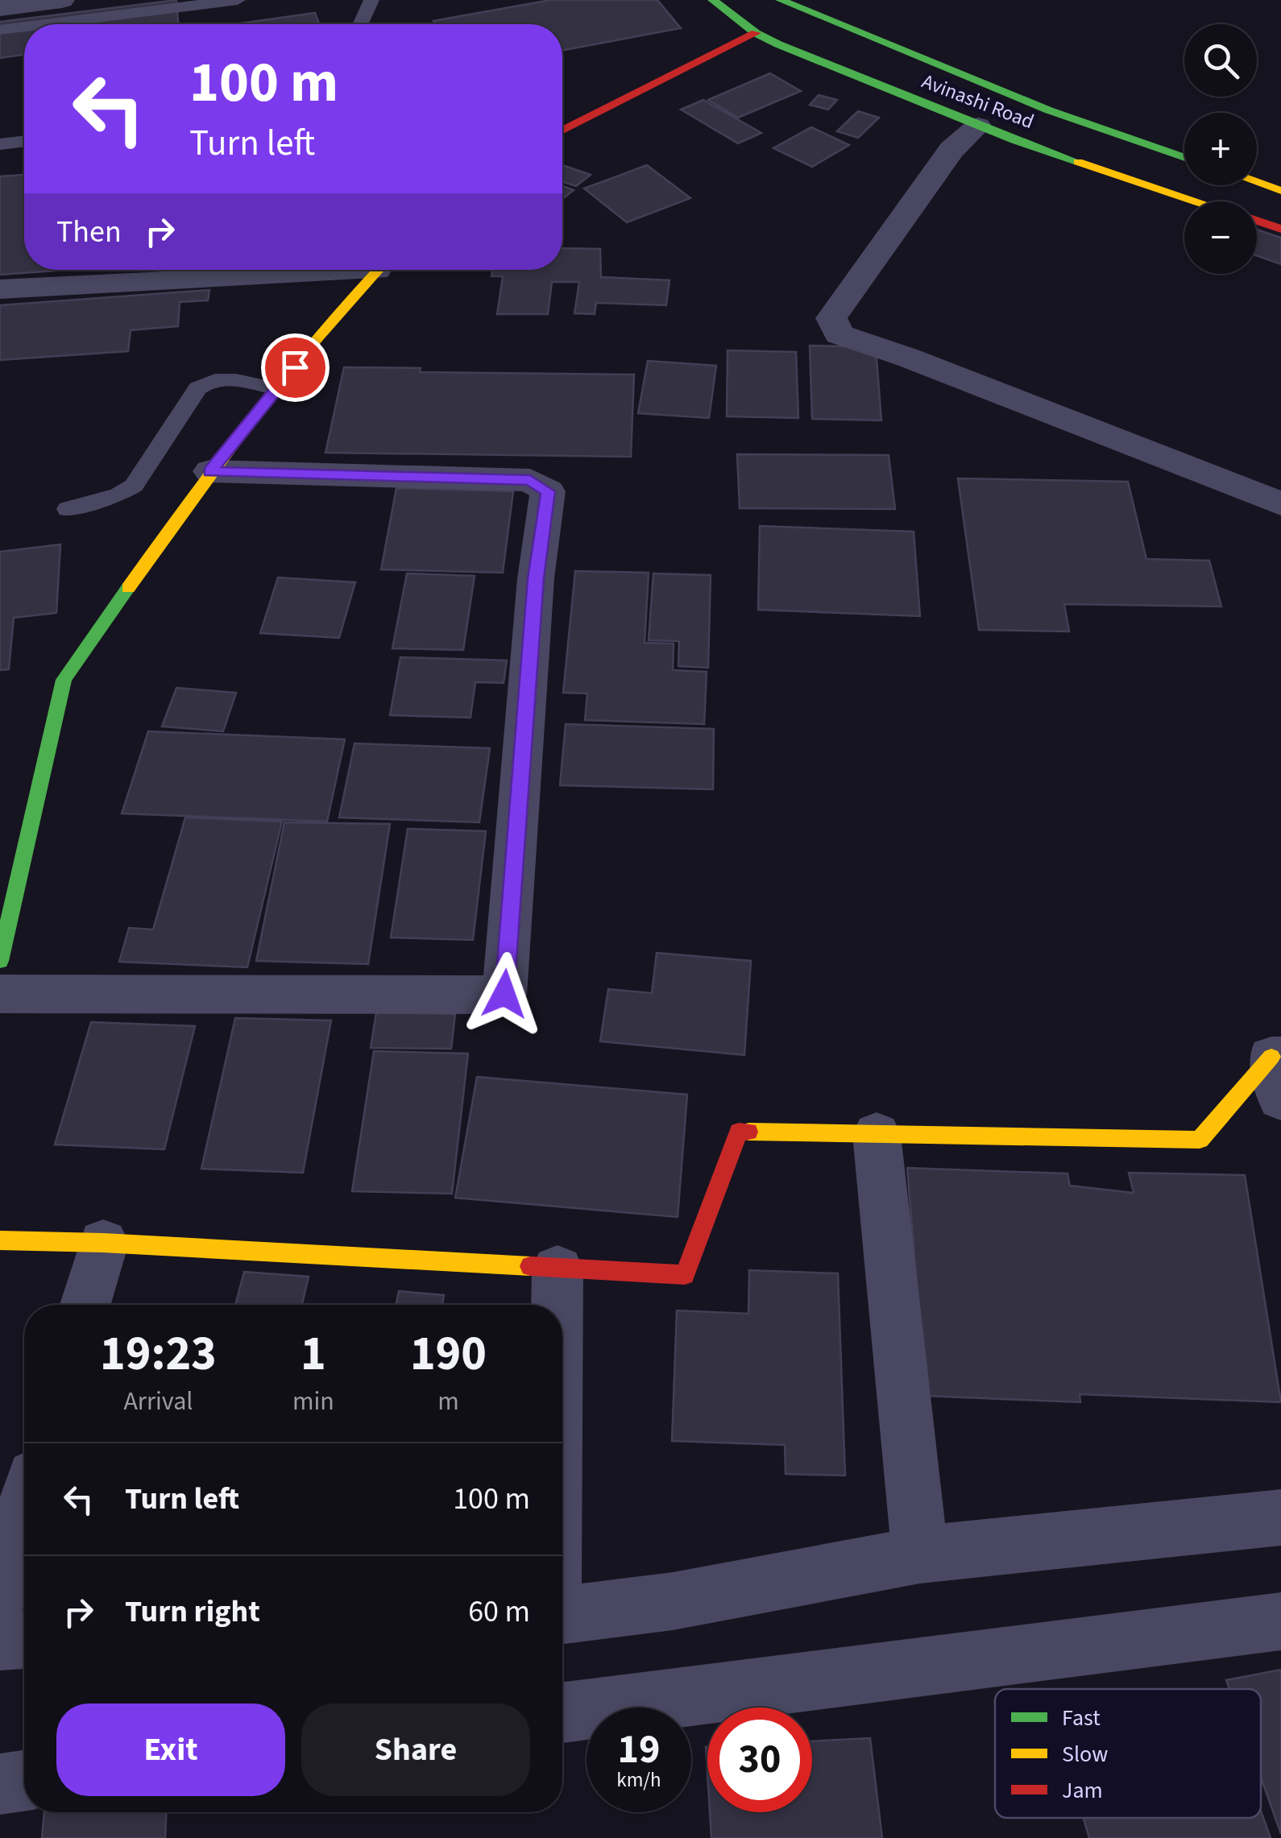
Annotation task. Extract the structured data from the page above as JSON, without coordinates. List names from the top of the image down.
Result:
{
  "streets": {
    "street": ["Avinashi Road"]
  },
  "legend": ["Fast", "Slow", "Jam"],
  "page": {
    "map_buttons": ["+", "−"],
    "turn": ["100 m", "Turn left"],
    "then": "Then",
    "eta": [
      "19:23",
      "Arrival",
      "1",
      "min",
      "190",
      "m"
    ],
    "list": [
      {
        "name": "Turn left",
        "value": "100 m"
      },
      {
        "name": "Turn right",
        "value": "60 m"
      }
    ],
    "buttons": ["Exit", "Share"],
    "speed": "19 km/h",
    "limit": "30"
  }
}
